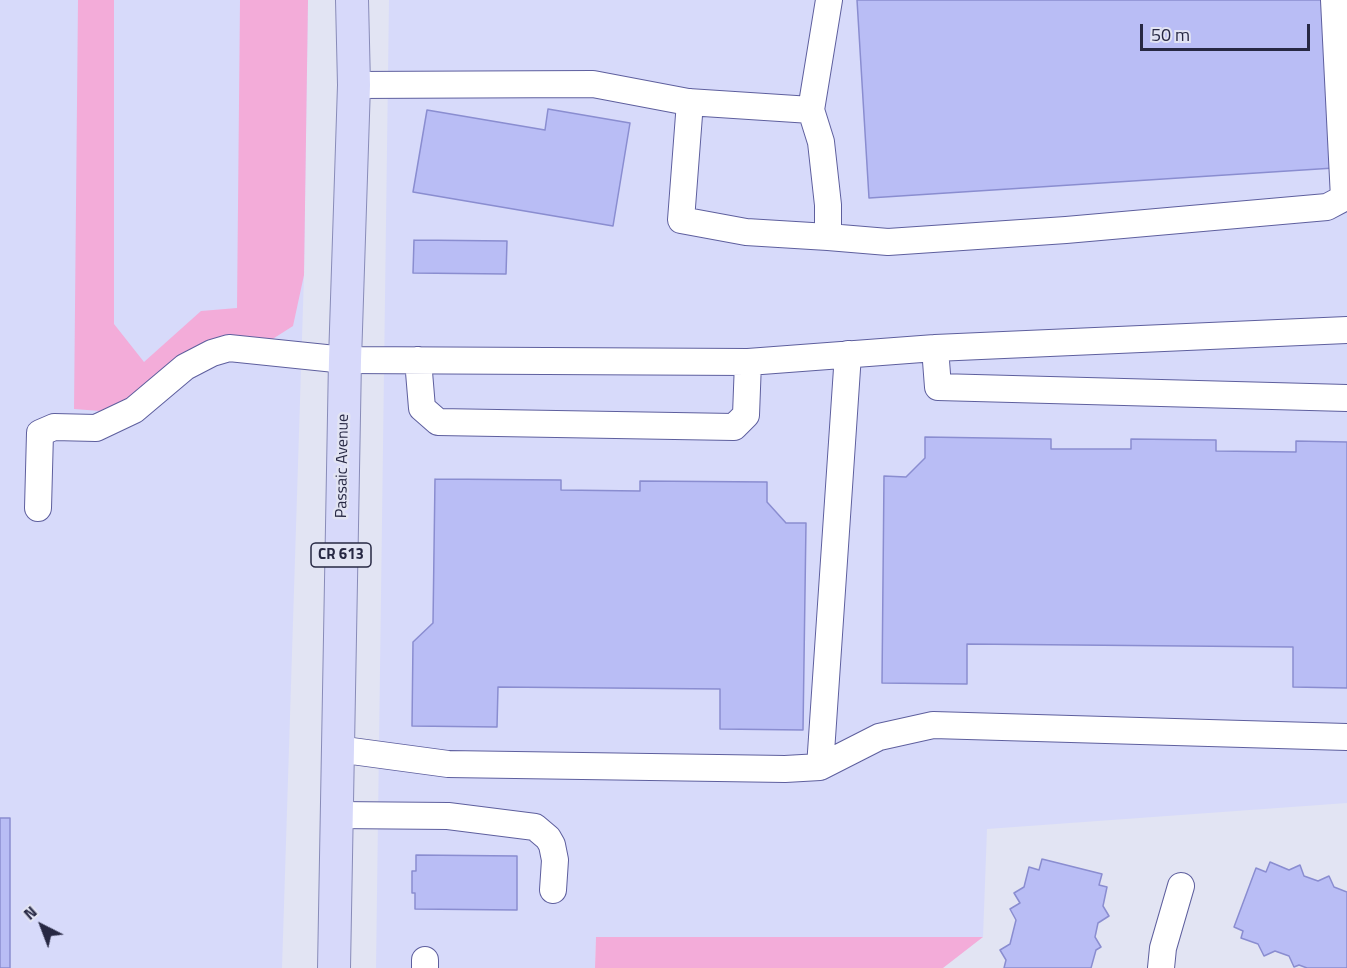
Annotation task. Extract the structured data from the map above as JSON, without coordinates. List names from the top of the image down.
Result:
{
  "streets": {
    "main road": ["Passaic Avenue", "CR 613"]
  },
  "scale_bar": "50 m",
  "north": "top left"
}
